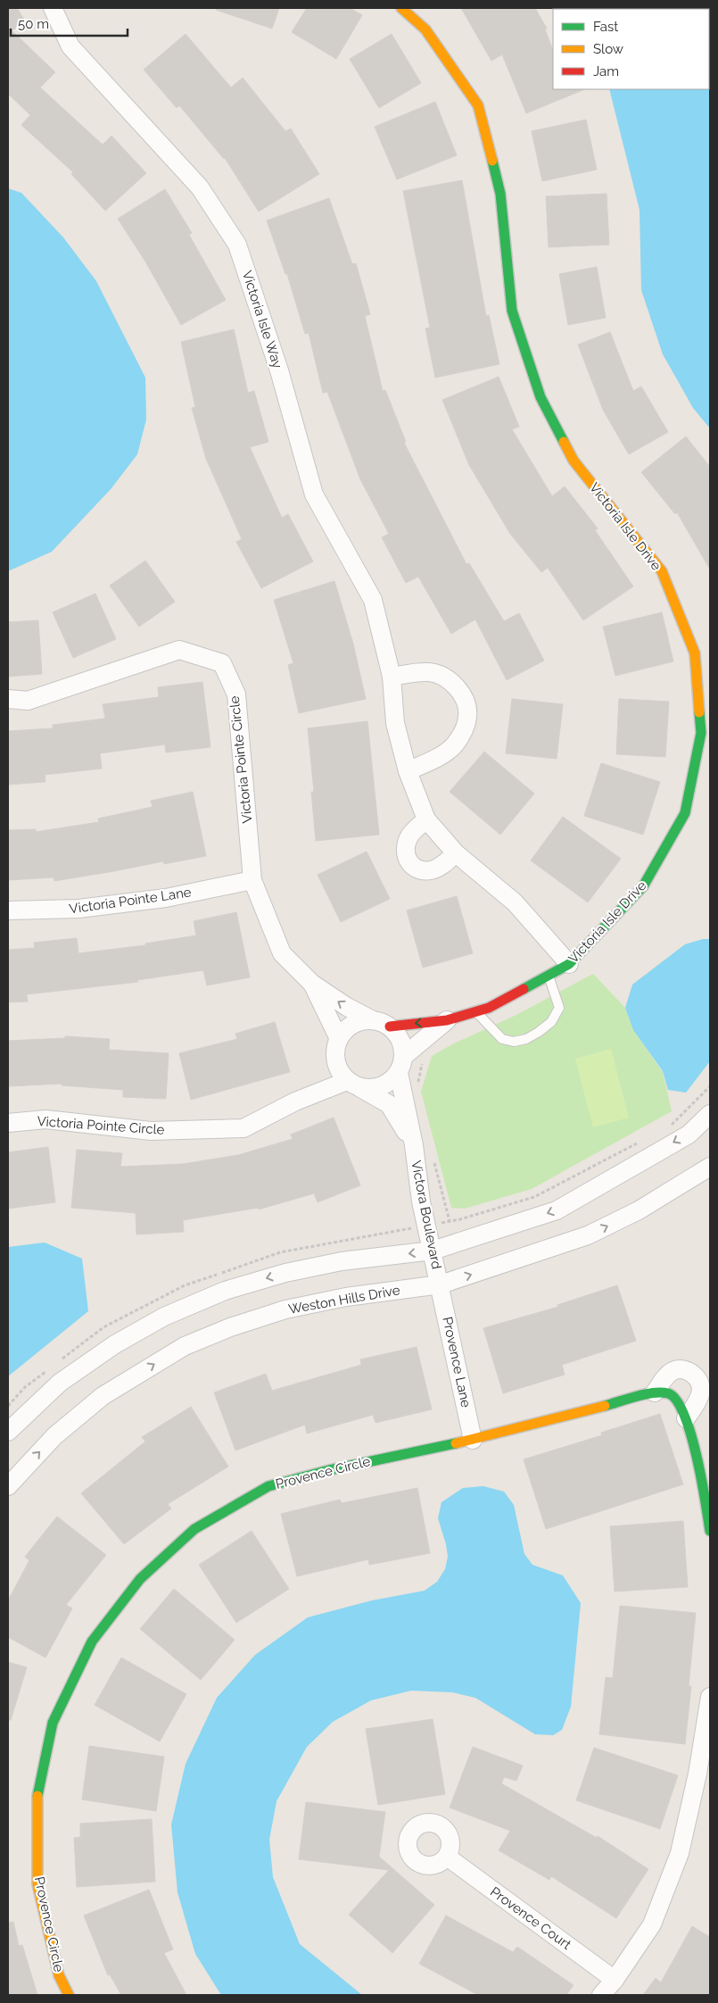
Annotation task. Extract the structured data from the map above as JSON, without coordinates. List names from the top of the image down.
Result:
{
  "streets": {
    "street": [
      "Victoria Isle Way",
      "Victoria Isle Drive",
      "Victoria Pointe Circle",
      "Victoria Pointe Lane",
      "Victora Boulevard",
      "Weston Hills Drive",
      "Provence Lane",
      "Provence Circle",
      "Provence Court"
    ]
  },
  "crossings": [
    ["Victoria Isle Way", "Victoria Isle Drive"],
    ["Victoria Isle Drive", "Victoria Pointe Circle"],
    ["Victoria Isle Drive", "Victora Boulevard"],
    ["Victoria Pointe Circle", "Victoria Pointe Lane"],
    ["Victoria Pointe Circle", "Victora Boulevard"],
    ["Victora Boulevard", "Weston Hills Drive"],
    ["Victora Boulevard", "Provence Lane"],
    ["Weston Hills Drive", "Provence Lane"],
    ["Provence Lane", "Provence Circle"]
  ],
  "legend": ["Fast", "Slow", "Jam"],
  "scale_bar": "50 m"
}
